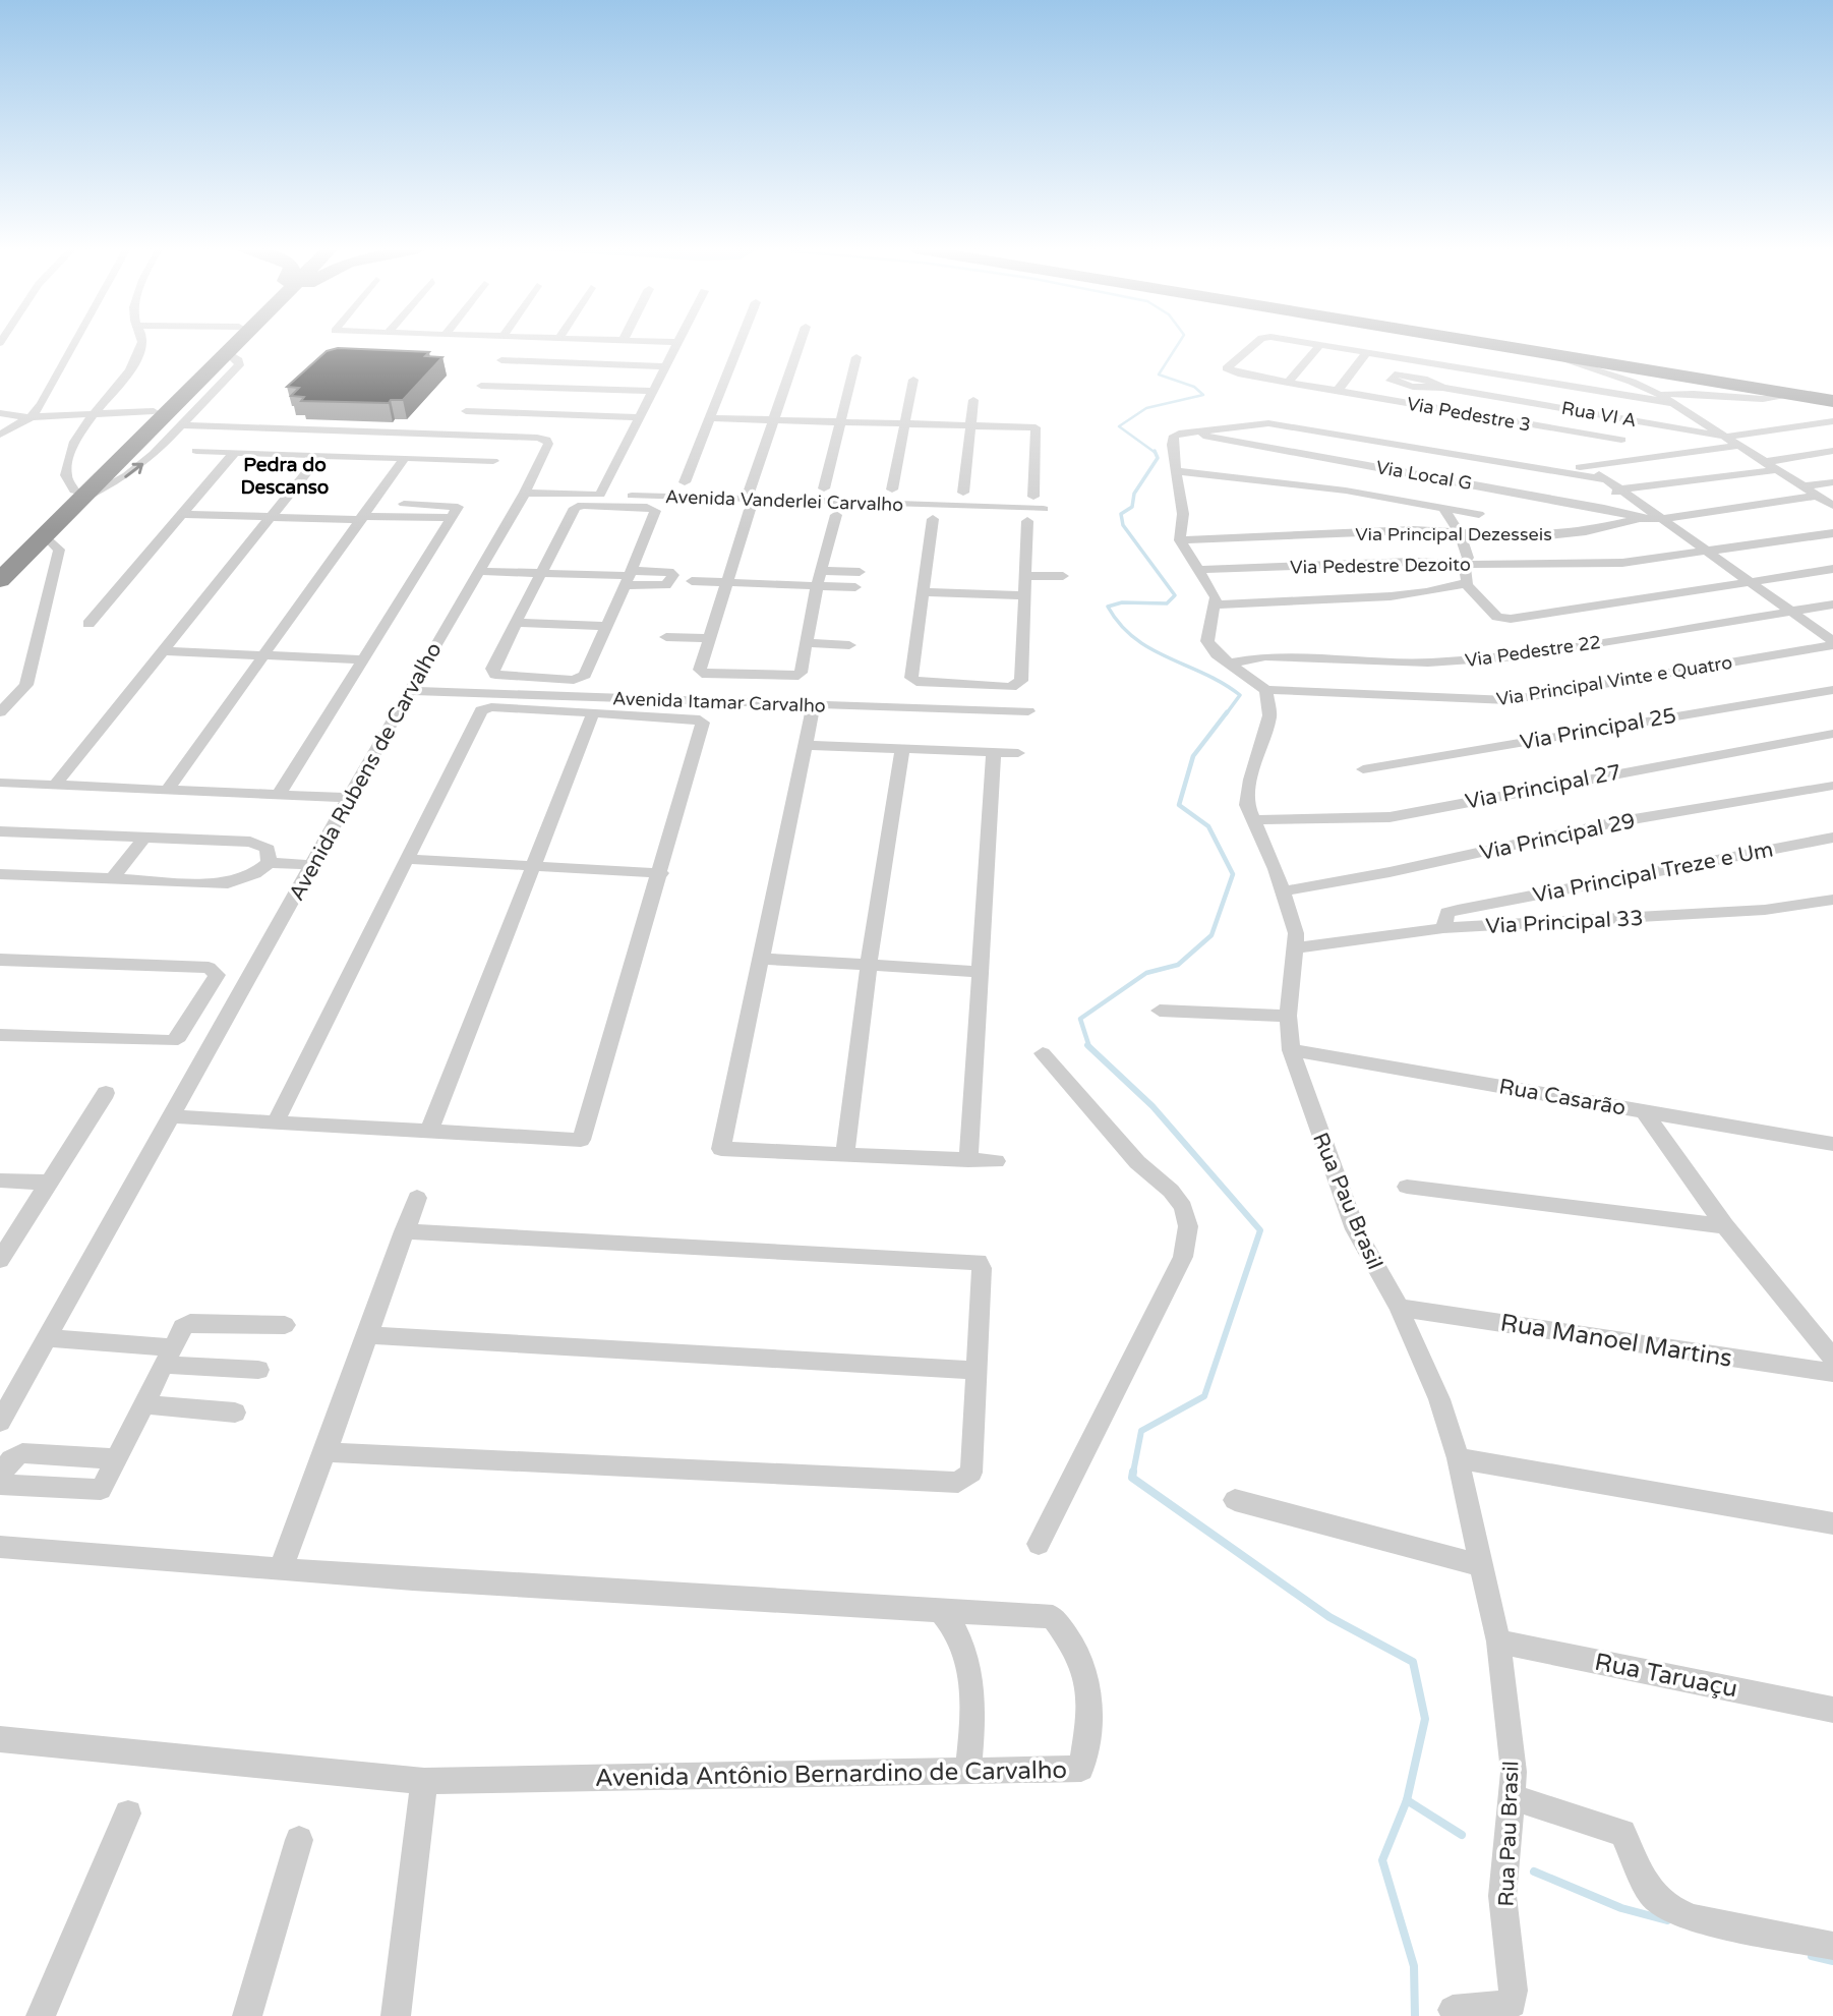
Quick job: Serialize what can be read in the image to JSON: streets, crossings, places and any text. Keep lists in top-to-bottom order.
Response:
{
  "streets": {
    "street": [
      "Via Pedestre 3",
      "Rua VI A",
      "Via Local G",
      "Avenida Vanderlei Carvalho",
      "Via Principal Dezesseis",
      "Via Pedestre Dezoito",
      "Via Pedestre 22",
      "Via Principal Vinte e Quatro",
      "Avenida Itamar Carvalho",
      "Via Principal 25",
      "Avenida Rubens de Carvalho",
      "Via Principal 27",
      "Via Principal 29",
      "Via Principal Treze e Um",
      "Via Principal 33",
      "Rua Casarão",
      "Rua Pau Brasil",
      "Rua Manoel Martins",
      "Rua Taruaçu",
      "Avenida Antônio Bernardino de Carvalho"
    ]
  },
  "crossings": [
    ["Via Local G", "Via Principal Dezesseis"],
    ["Avenida Vanderlei Carvalho", "Avenida Rubens de Carvalho"],
    ["Via Principal Vinte e Quatro", "Rua Pau Brasil"],
    ["Avenida Itamar Carvalho", "Avenida Rubens de Carvalho"],
    ["Via Principal 27", "Rua Pau Brasil"],
    ["Via Principal 29", "Rua Pau Brasil"],
    ["Via Principal Treze e Um", "Via Principal 33"],
    ["Via Principal 33", "Rua Pau Brasil"],
    ["Rua Casarão", "Rua Pau Brasil"],
    ["Rua Pau Brasil", "Rua Manoel Martins"],
    ["Rua Pau Brasil", "Rua Taruaçu"]
  ],
  "districts": ["Pedra do Descanso"]
}
